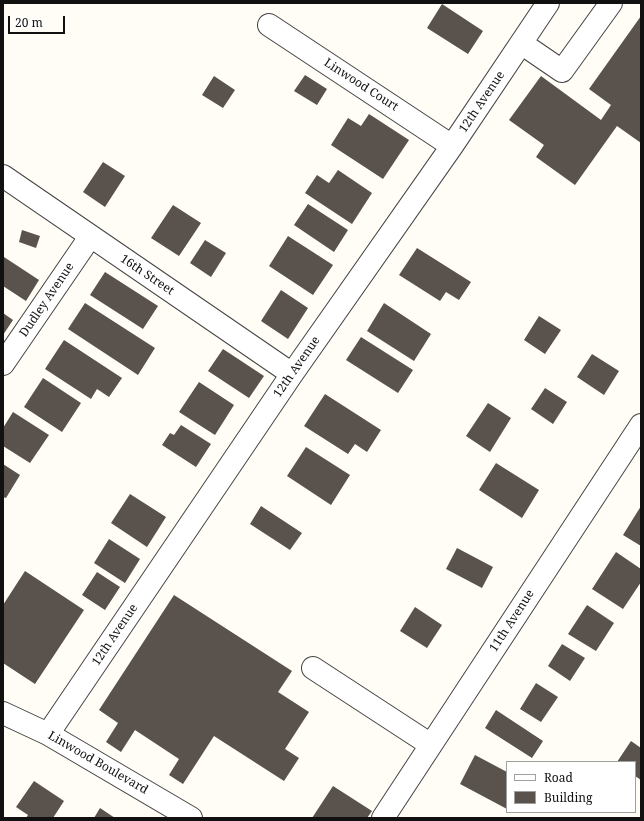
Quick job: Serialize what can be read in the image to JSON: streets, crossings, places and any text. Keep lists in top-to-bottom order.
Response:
{
  "streets": {
    "street": [
      "Linwood Court",
      "12th Avenue",
      "16th Street",
      "Dudley Avenue",
      "11th Avenue",
      "Linwood Boulevard"
    ]
  },
  "crossings": [
    ["Linwood Court", "12th Avenue"],
    ["12th Avenue", "16th Street"],
    ["12th Avenue", "Linwood Boulevard"],
    ["16th Street", "Dudley Avenue"]
  ],
  "legend": ["Road", "Building"],
  "scale_bar": "20 m"
}
